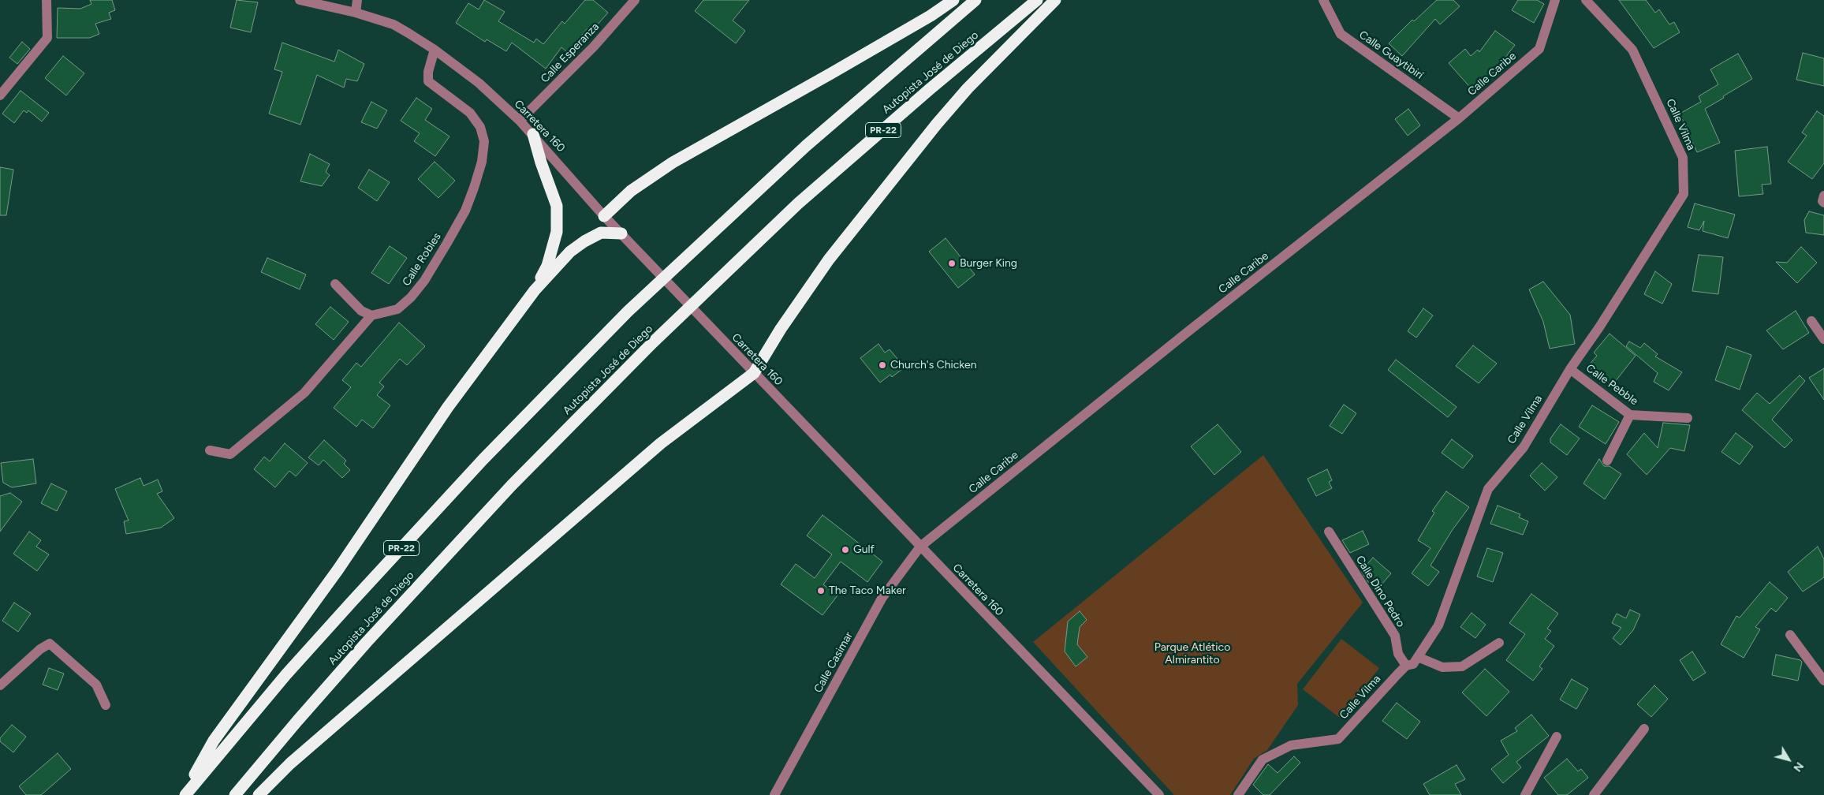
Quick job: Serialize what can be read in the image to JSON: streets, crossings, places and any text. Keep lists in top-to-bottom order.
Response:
{
  "streets": {
    "highway": ["Autopista José de Diego", "PR-22"],
    "street": [
      "Calle Esperanza",
      "Calle Guaytibirí",
      "Calle Caribe",
      "Calle Vilma",
      "Carretera 160",
      "Calle Robles",
      "Calle Pebble",
      "Calle Dino Pedro",
      "Calle Casimar"
    ]
  },
  "crossings": [
    ["Calle Esperanza", "Carretera 160"],
    ["Calle Guaytibirí", "Calle Caribe"],
    ["Calle Caribe", "Carretera 160"],
    ["Calle Caribe", "Calle Casimar"],
    ["Calle Vilma", "Calle Pebble"],
    ["Calle Vilma", "Calle Dino Pedro"],
    ["Carretera 160", "Calle Robles"],
    ["Carretera 160", "Calle Casimar"]
  ],
  "parks": ["Parque Atlético Almirantito"],
  "places": [
    "Burger King",
    "Church's Chicken",
    "Gulf",
    "The Taco Maker"
  ],
  "north": "bottom right"
}
